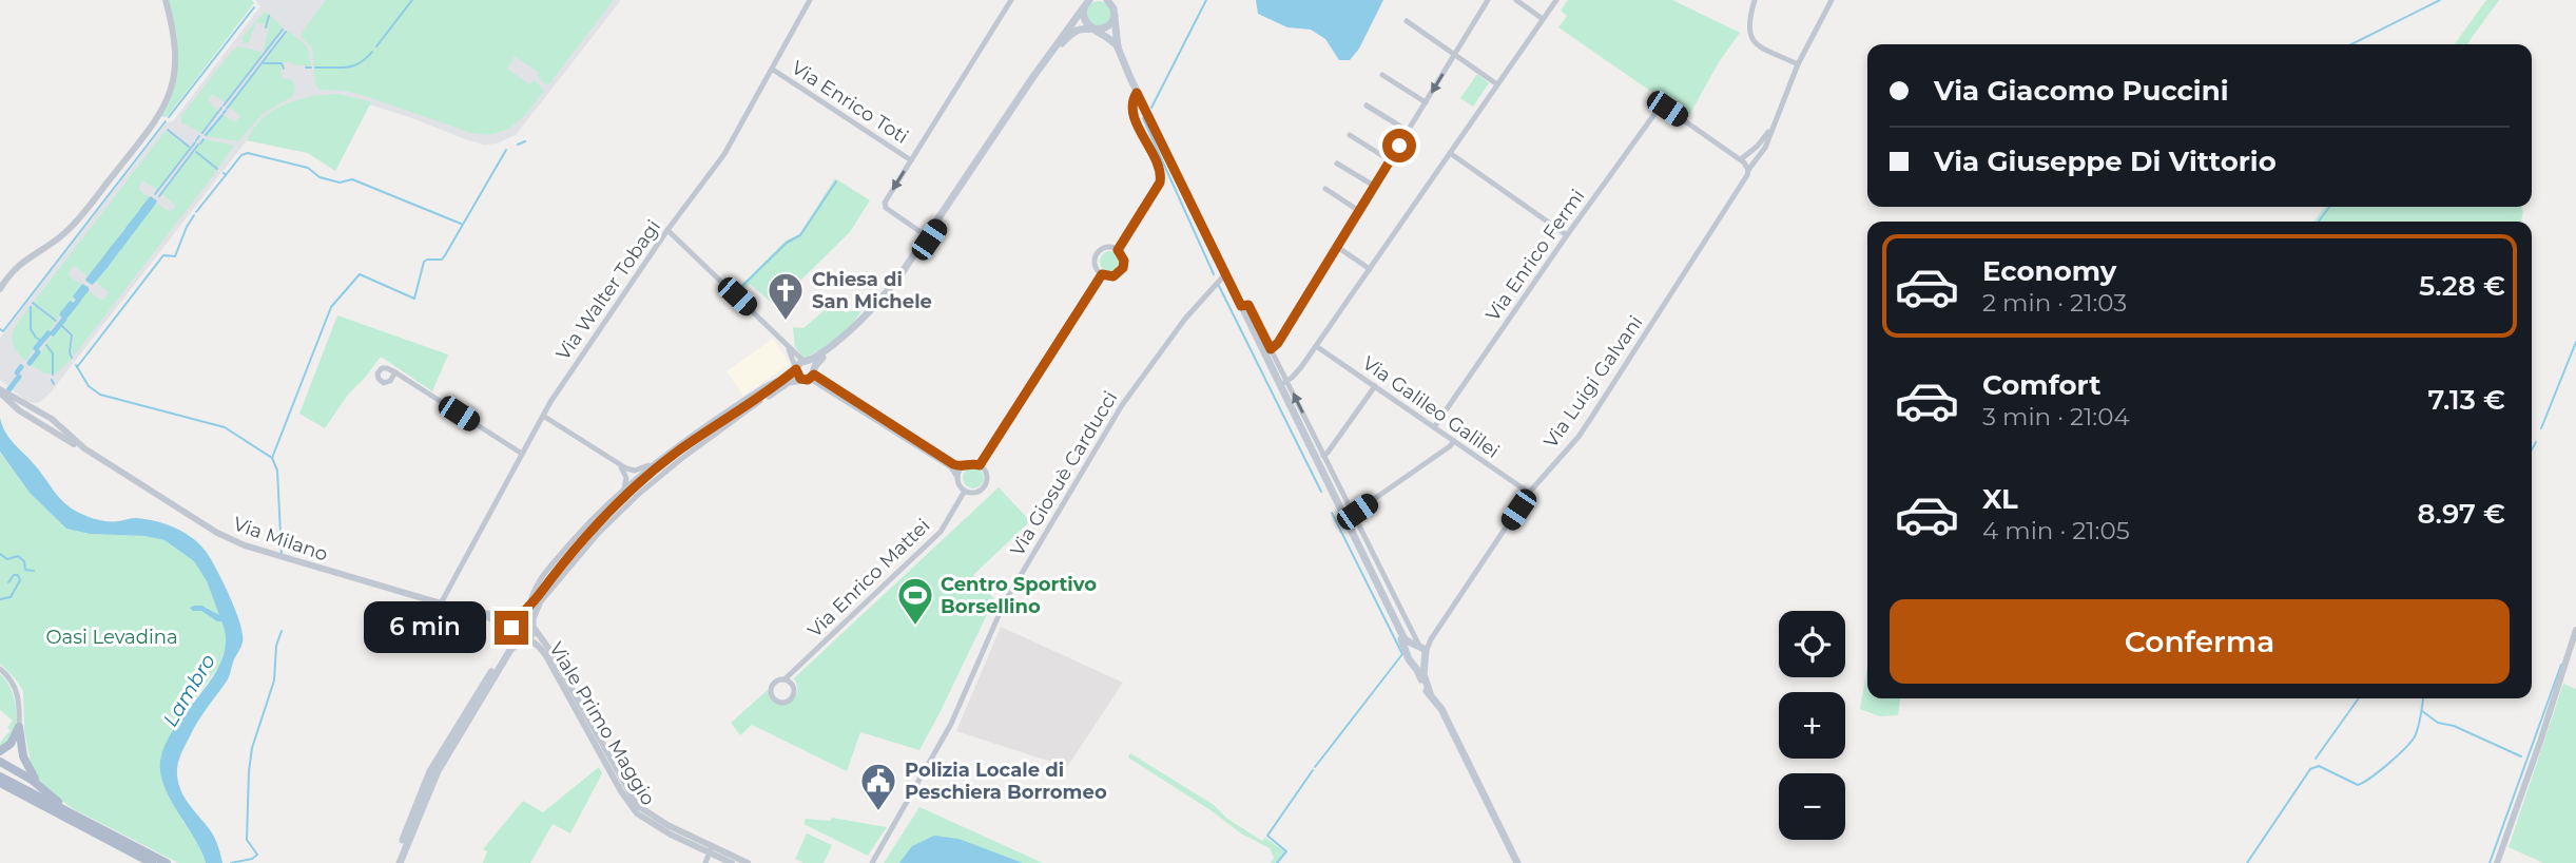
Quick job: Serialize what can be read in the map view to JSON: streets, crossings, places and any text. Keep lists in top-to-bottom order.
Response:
{
  "streets": {
    "street": [
      "Via Enrico Toti",
      "Via Enrico Fermi",
      "Via Walter Tobagi",
      "Via Luigi Galvani",
      "Via Galileo Galilei",
      "Via Giosuè Carducci",
      "Via Milano",
      "Via Enrico Mattei",
      "Viale Primo Maggio"
    ]
  },
  "crossings": [
    ["Via Enrico Toti", "Via Walter Tobagi"],
    ["Via Enrico Fermi", "Via Luigi Galvani"],
    ["Via Enrico Fermi", "Via Galileo Galilei"],
    ["Via Walter Tobagi", "Via Milano"],
    ["Via Luigi Galvani", "Via Galileo Galilei"],
    ["Via Milano", "Viale Primo Maggio"]
  ],
  "water": ["Lambro"],
  "parks": ["Oasi Levadina"],
  "places": {
    "church": ["Chiesa di San Michele"],
    "sports": ["Centro Sportivo Borsellino"],
    "public building": ["Polizia Locale di Peschiera Borromeo"]
  },
  "page": {
    "banner": ["Via Giacomo Puccini", "Via Giuseppe Di Vittorio"],
    "list": [
      {
        "name": "Economy",
        "note": "2 min · 21:03",
        "value": "5.28 €"
      },
      {
        "name": "Comfort",
        "note": "3 min · 21:04",
        "value": "7.13 €"
      },
      {
        "name": "XL",
        "note": "4 min · 21:05",
        "value": "8.97 €"
      }
    ],
    "buttons": "Conferma",
    "bubble": "6 min",
    "map_buttons": ["+", "−"]
  }
}
